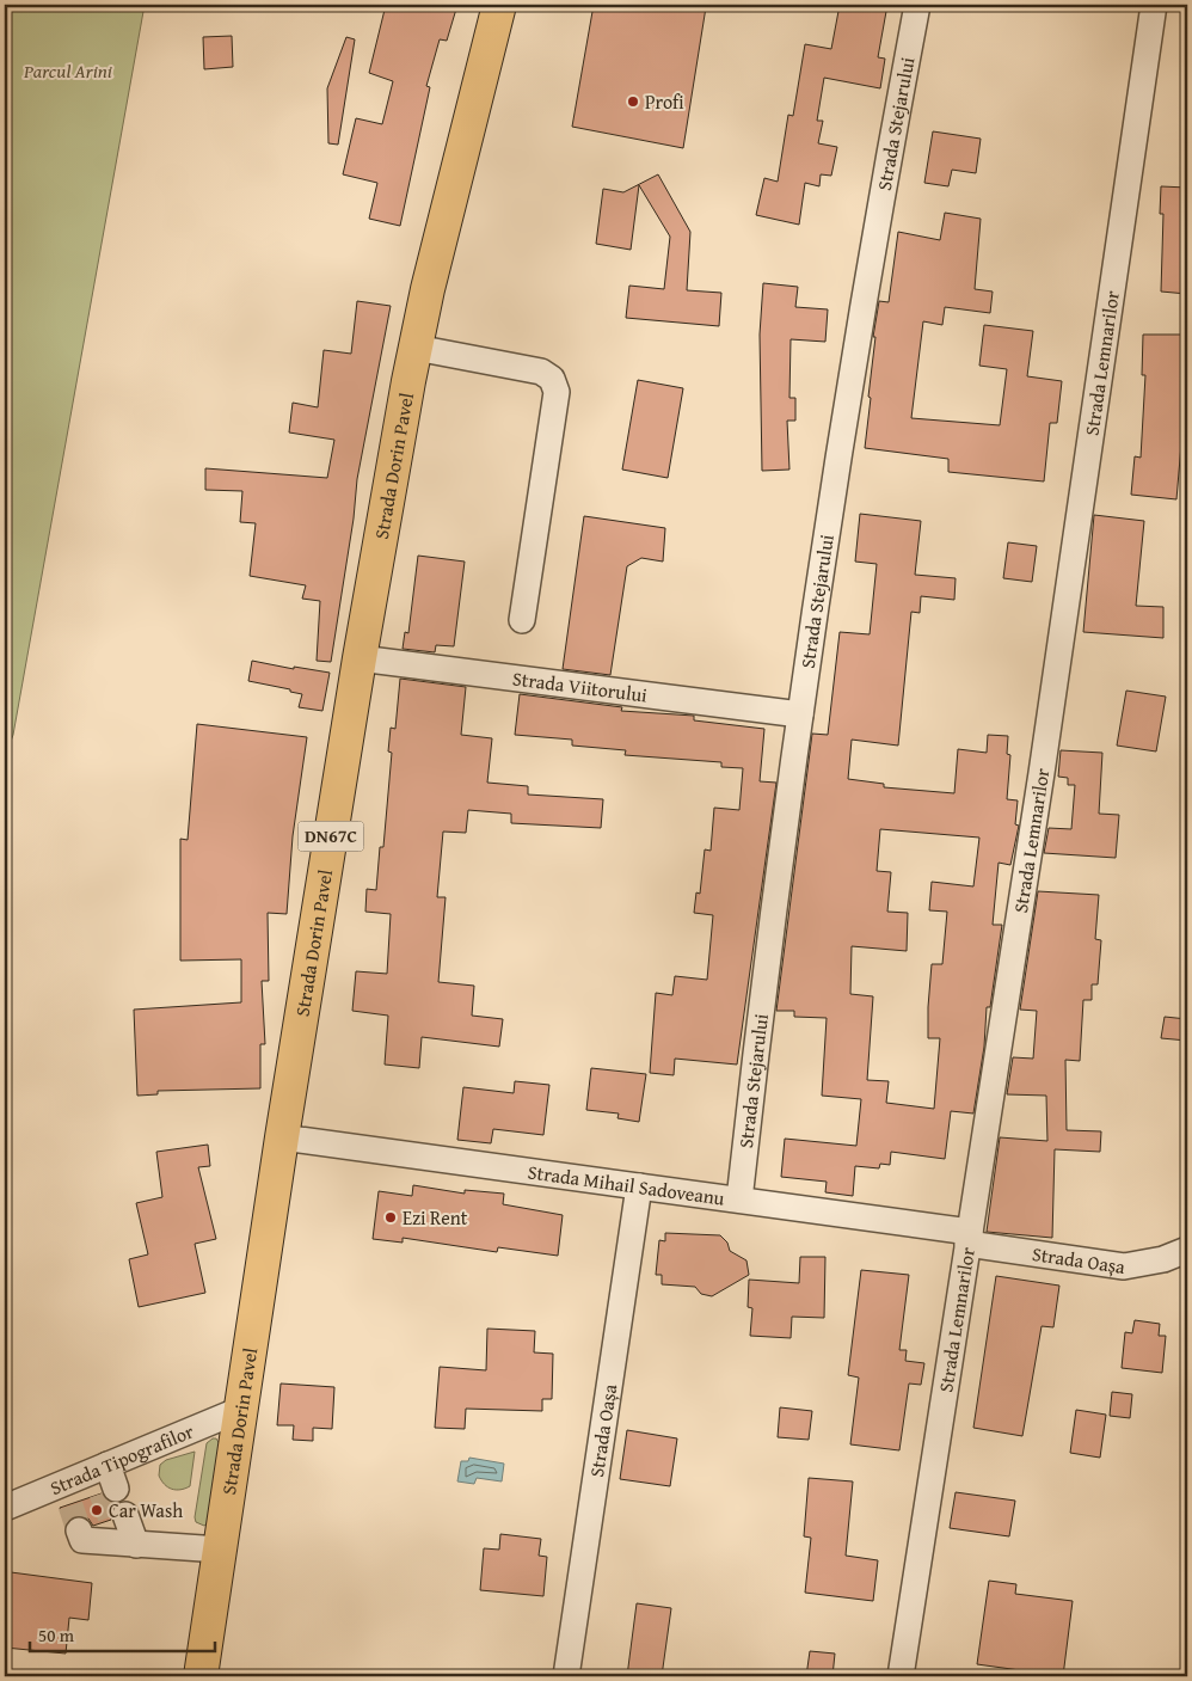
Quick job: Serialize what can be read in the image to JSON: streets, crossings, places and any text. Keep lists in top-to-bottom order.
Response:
{
  "streets": {
    "main road": ["Strada Dorin Pavel", "DN67C"],
    "street": [
      "Strada Stejarului",
      "Strada Lemnarilor",
      "Strada Viitorului",
      "Strada Mihail Sadoveanu",
      "Strada Oașa",
      "Strada Tipografilor"
    ]
  },
  "crossings": [
    ["Strada Stejarului", "Strada Viitorului"],
    ["Strada Stejarului", "Strada Mihail Sadoveanu"],
    ["Strada Lemnarilor", "Strada Mihail Sadoveanu"],
    ["Strada Lemnarilor", "Strada Oașa"],
    ["Strada Dorin Pavel", "Strada Viitorului"],
    ["Strada Dorin Pavel", "Strada Mihail Sadoveanu"],
    ["Strada Dorin Pavel", "Strada Tipografilor"],
    ["Strada Mihail Sadoveanu", "Strada Oașa"]
  ],
  "parks": ["Parcul Arini"],
  "places": ["Profi", "Ezi Rent", "Car Wash"],
  "scale_bar": "50 m"
}
